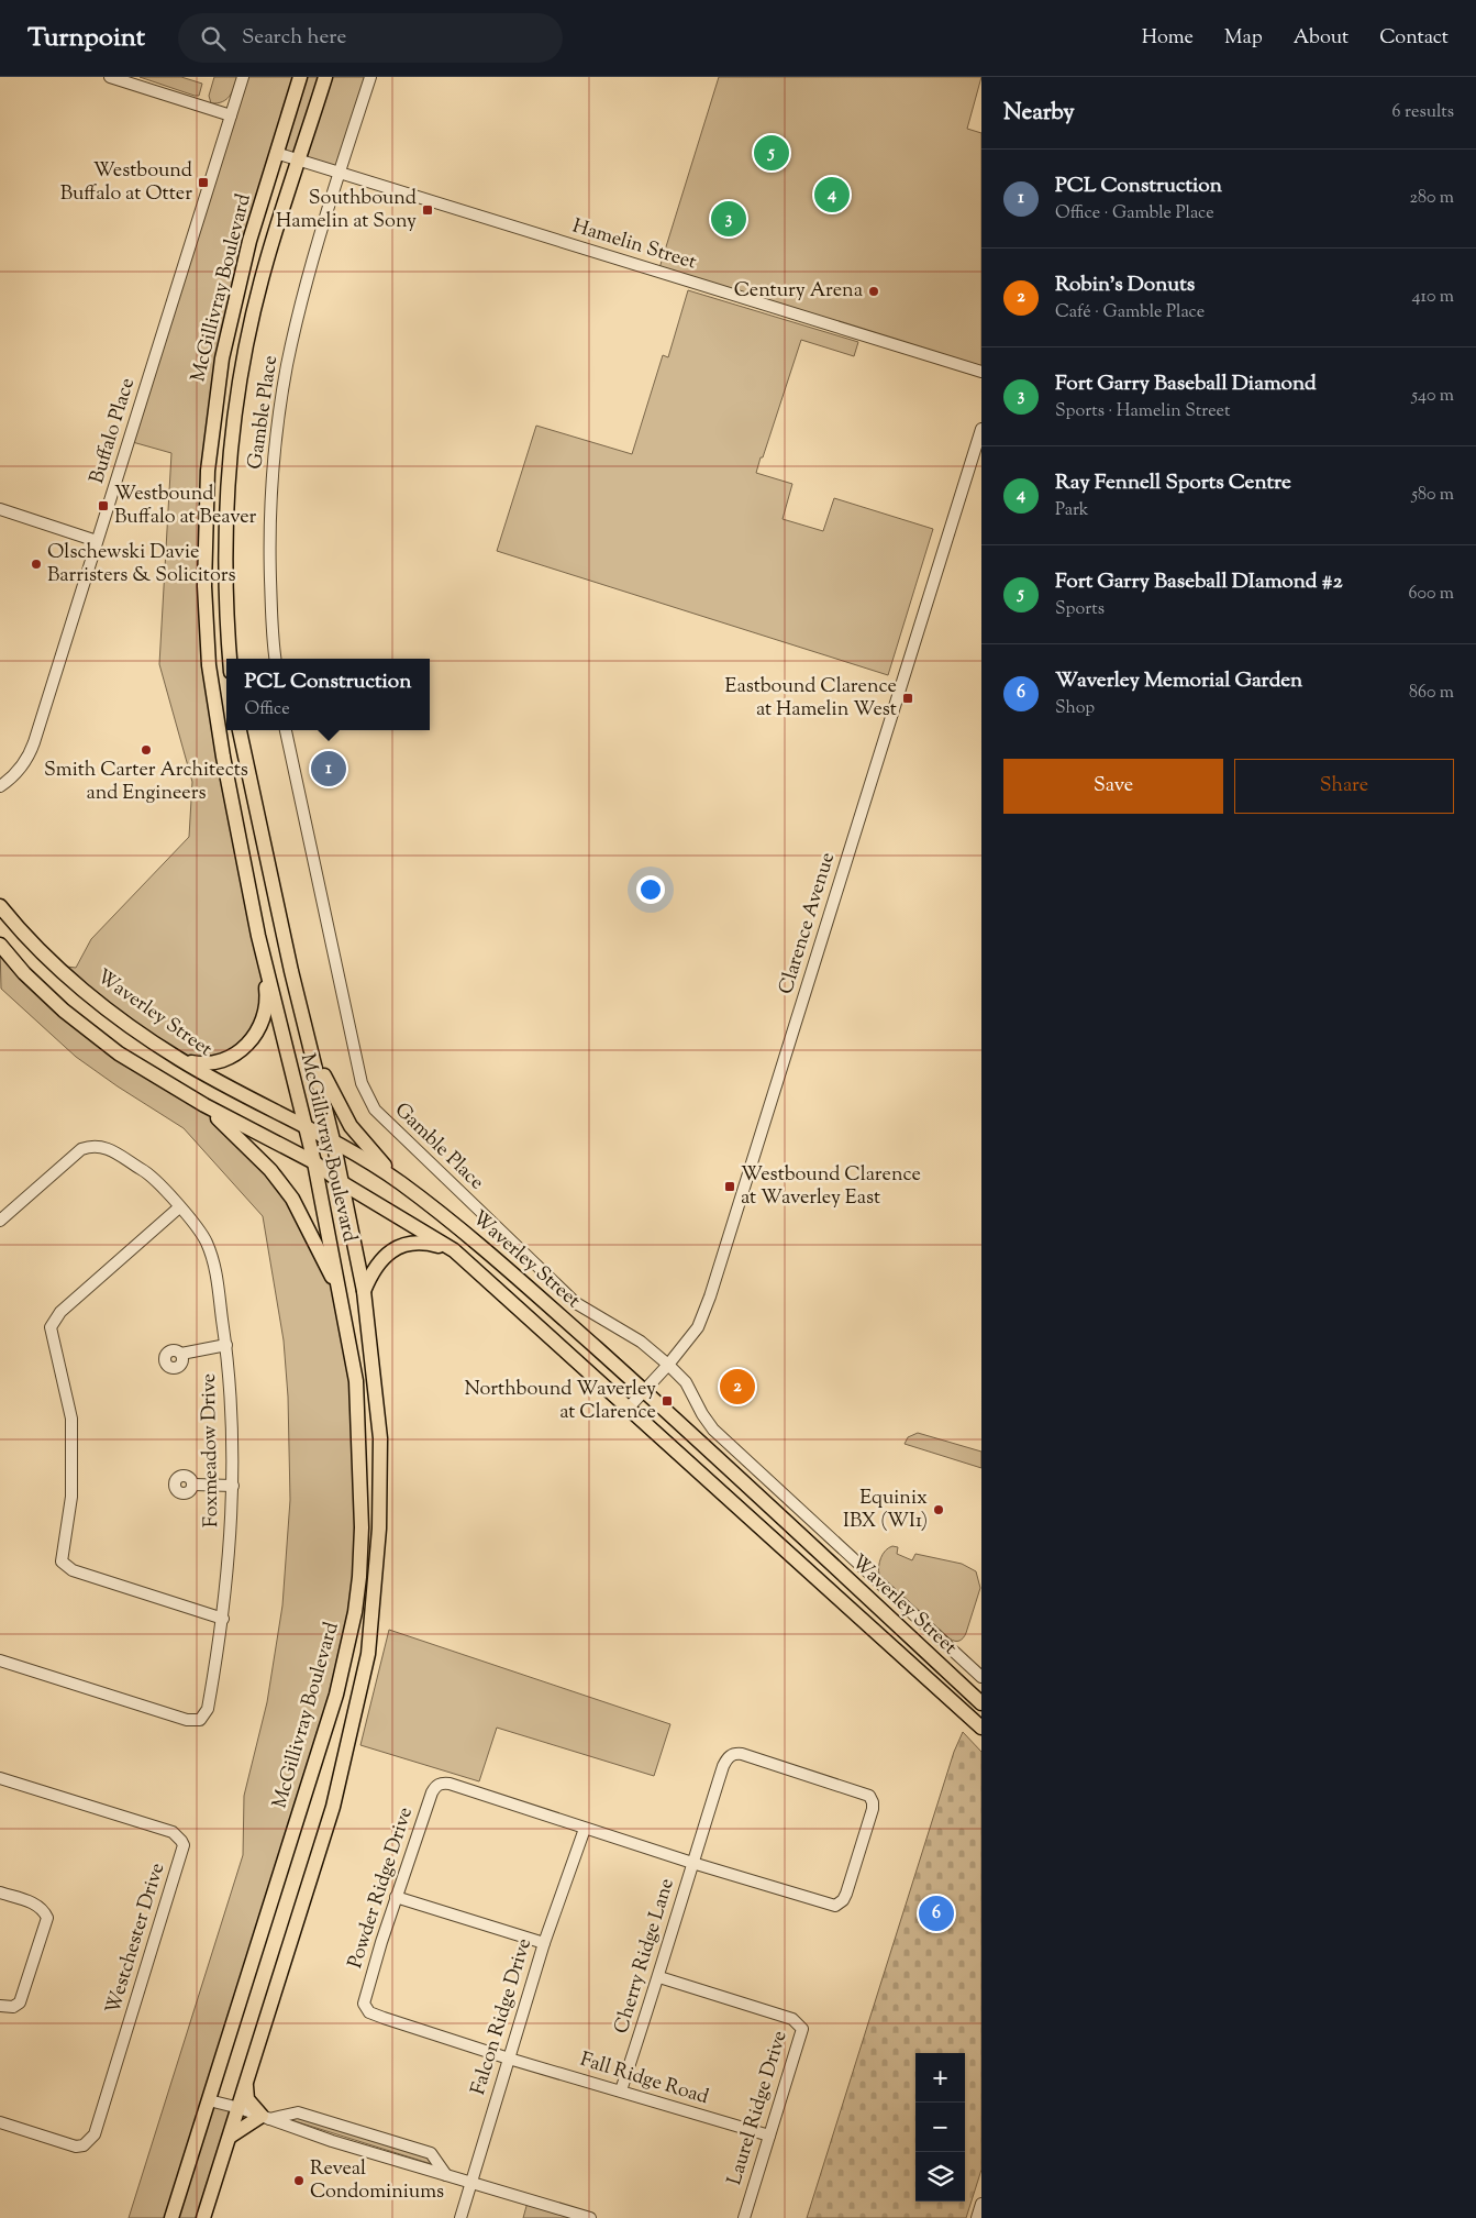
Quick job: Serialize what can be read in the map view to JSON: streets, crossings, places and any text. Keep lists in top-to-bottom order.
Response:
{
  "streets": {
    "main road": ["McGillivray Boulevard", "Waverley Street"],
    "street": [
      "Hamelin Street",
      "Gamble Place",
      "Buffalo Place",
      "Clarence Avenue",
      "Foxmeadow Drive",
      "Powder Ridge Drive",
      "Westchester Drive",
      "Cherry Ridge Lane",
      "Falcon Ridge Drive",
      "Fall Ridge Road",
      "Laurel Ridge Drive"
    ]
  },
  "crossings": [
    ["Hamelin Street", "McGillivray Boulevard"],
    ["Hamelin Street", "Gamble Place"],
    ["McGillivray Boulevard", "Waverley Street"],
    ["Gamble Place", "Clarence Avenue"],
    ["Clarence Avenue", "Waverley Street"],
    ["Powder Ridge Drive", "Falcon Ridge Drive"],
    ["Powder Ridge Drive", "Fall Ridge Road"],
    ["Cherry Ridge Lane", "Fall Ridge Road"],
    ["Cherry Ridge Lane", "Laurel Ridge Drive"],
    ["Falcon Ridge Drive", "Fall Ridge Road"],
    ["Fall Ridge Road", "Laurel Ridge Drive"]
  ],
  "places": {
    "transit": [
      "Westbound Buffalo at Otter",
      "Southbound Hamelin at Sony",
      "Westbound Buffalo at Beaver",
      "Eastbound Clarence at Hamelin West",
      "Westbound Clarence at Waverley East",
      "Northbound Waverley at Clarence"
    ],
    "other": [
      "Century Arena",
      "Olschewski Davie Barristers & Solicitors",
      "Smith Carter Architects and Engineers",
      "Equinix IBX (WI1)",
      "Reveal Condominiums"
    ]
  },
  "page": {
    "header": "Turnpoint",
    "search": "Search here",
    "nav": [
      "Home",
      "Map",
      "About",
      "Contact"
    ],
    "heading": ["Nearby", "6 results"],
    "pins": [
      "5",
      "4",
      "3",
      "1",
      "2",
      "6"
    ],
    "list": [
      {
        "mark": "1",
        "name": "PCL Construction",
        "note": "Office · Gamble Place",
        "value": "280 m"
      },
      {
        "mark": "2",
        "name": "Robin's Donuts",
        "note": "Café · Gamble Place",
        "value": "410 m"
      },
      {
        "mark": "3",
        "name": "Fort Garry Baseball Diamond",
        "note": "Sports · Hamelin Street",
        "value": "540 m"
      },
      {
        "mark": "4",
        "name": "Ray Fennell Sports Centre",
        "note": "Park",
        "value": "580 m"
      },
      {
        "mark": "5",
        "name": "Fort Garry Baseball DIamond #2",
        "note": "Sports",
        "value": "600 m"
      },
      {
        "mark": "6",
        "name": "Waverley Memorial Garden",
        "note": "Shop",
        "value": "860 m"
      }
    ],
    "popup": ["PCL Construction", "Office"],
    "buttons": ["Save", "Share"],
    "map_buttons": ["+", "−"]
  }
}
